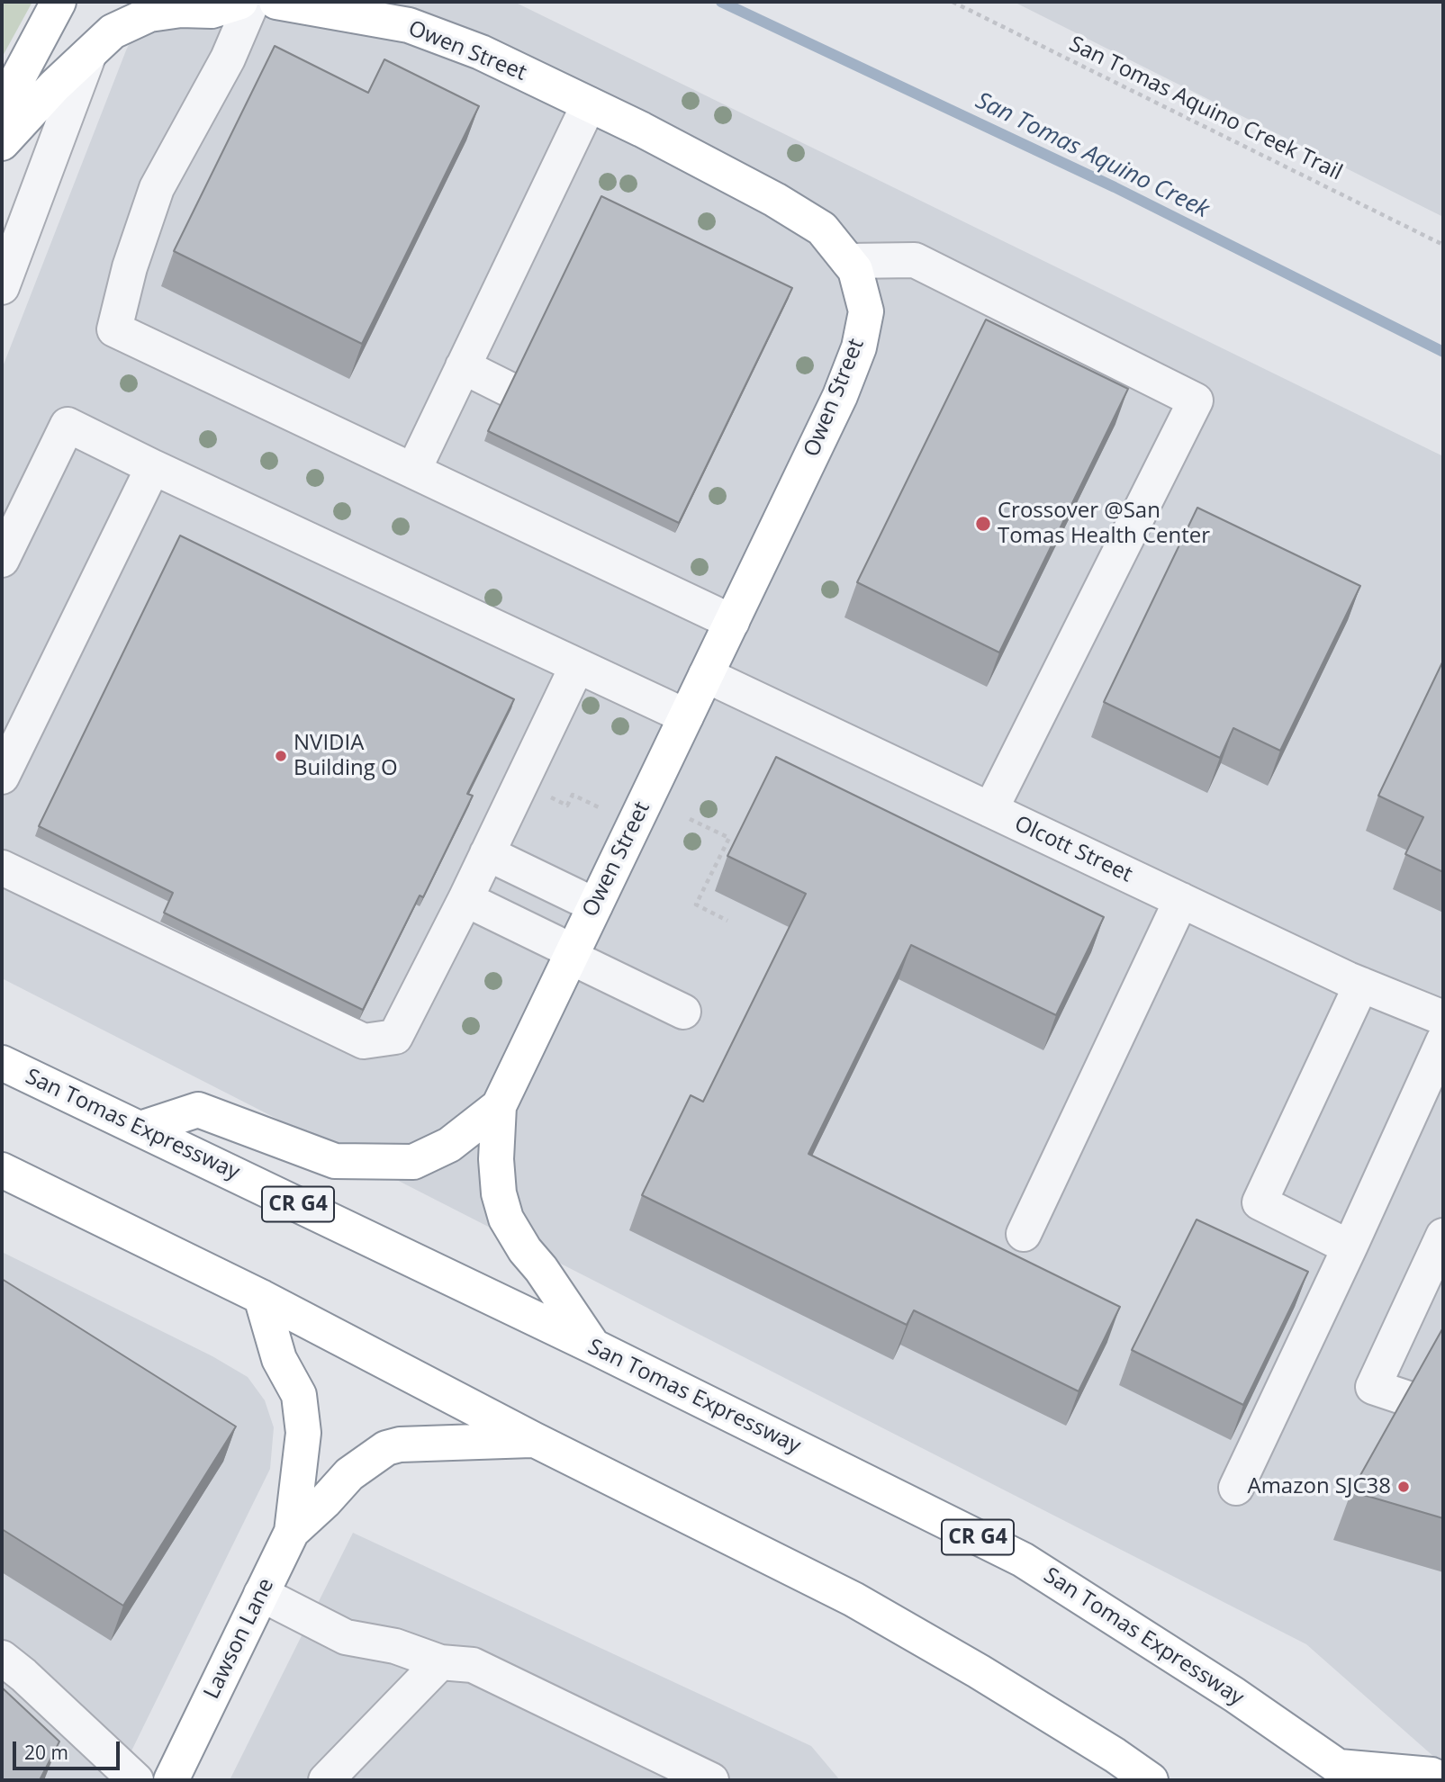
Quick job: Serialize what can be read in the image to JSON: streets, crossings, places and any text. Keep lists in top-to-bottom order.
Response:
{
  "streets": {
    "highway": [
      "Owen Street",
      "San Tomas Expressway",
      "CR G4",
      "Lawson Lane"
    ],
    "street": ["Olcott Street"],
    "path": ["San Tomas Aquino Creek Trail"]
  },
  "crossings": [
    ["Owen Street", "Olcott Street"]
  ],
  "water": ["San Tomas Aquino Creek"],
  "places": ["Crossover @San Tomas Health Center", "NVIDIA Building O", "Amazon SJC38"],
  "scale_bar": "20 m"
}
